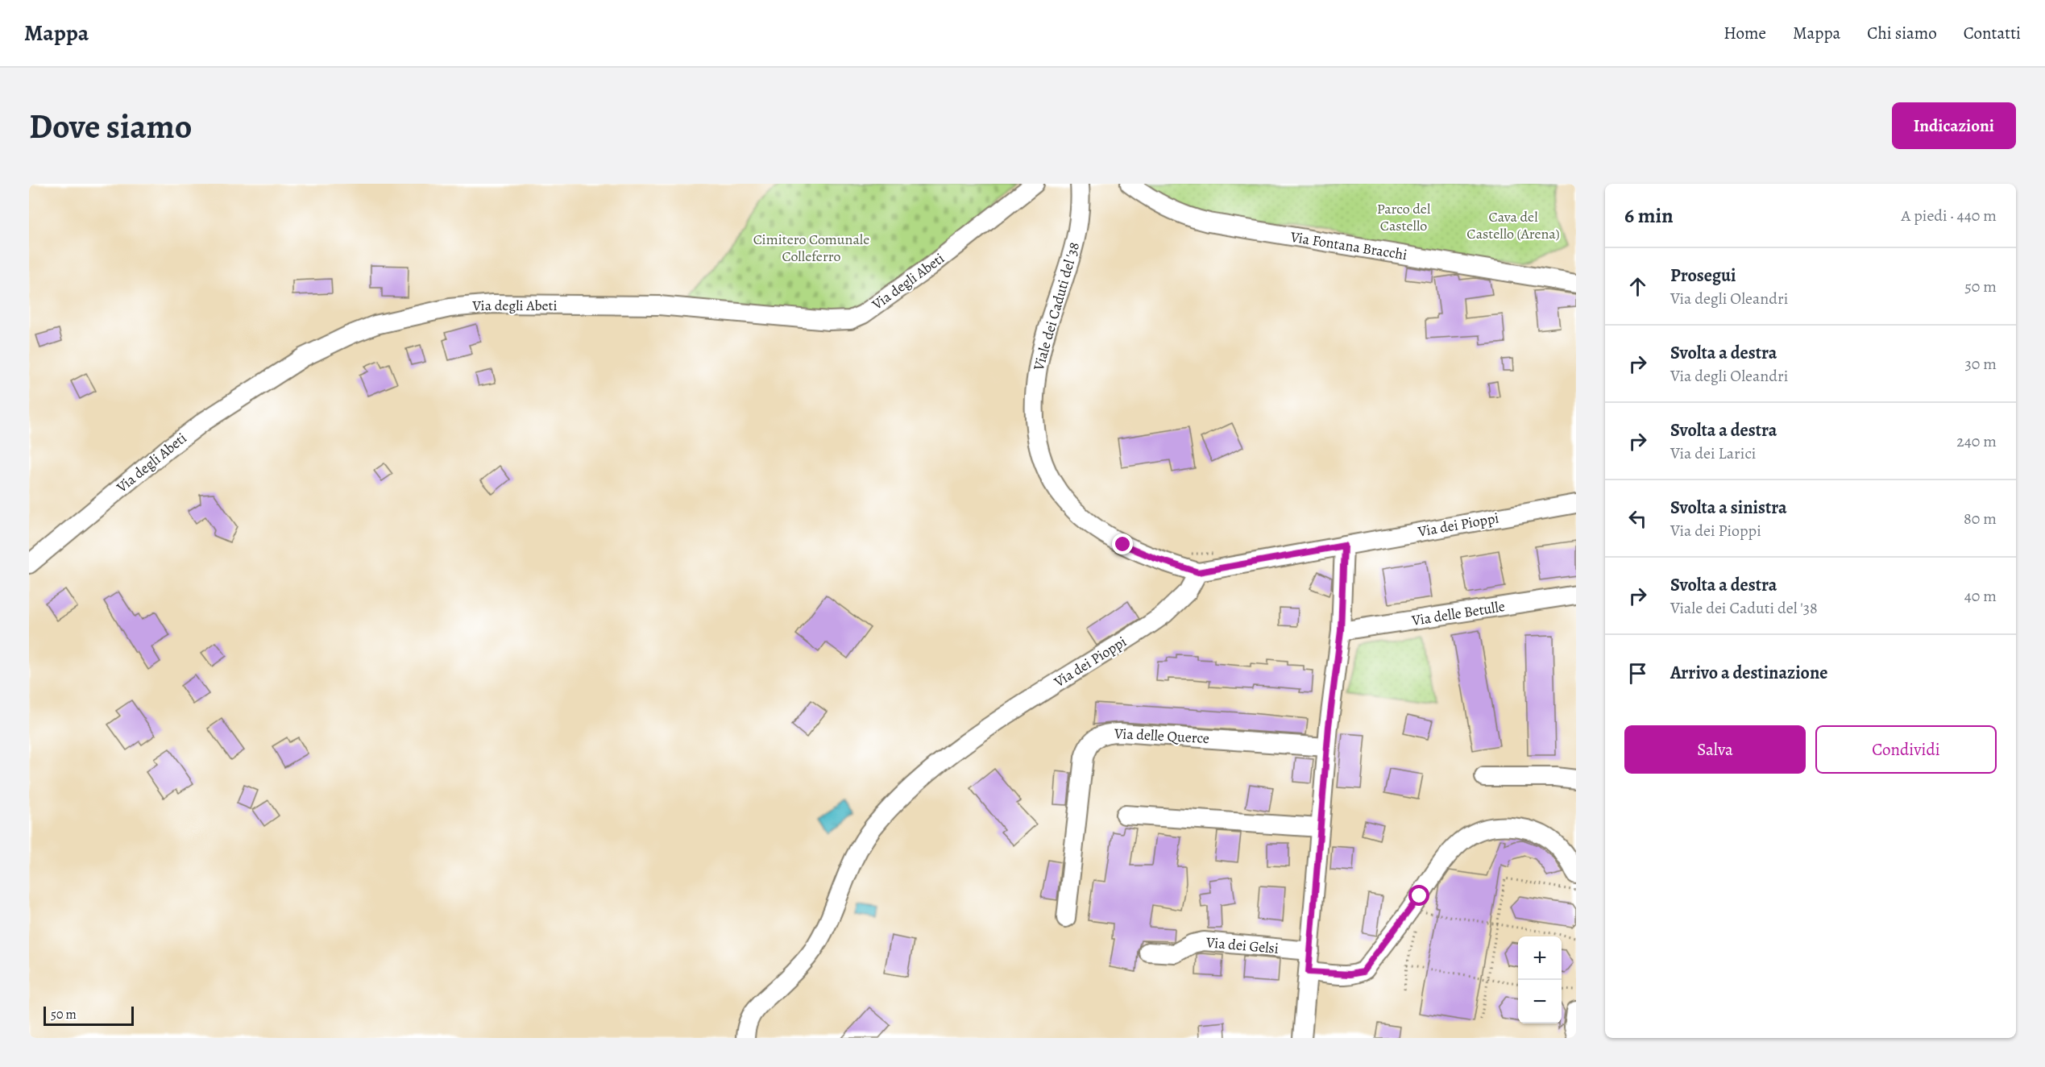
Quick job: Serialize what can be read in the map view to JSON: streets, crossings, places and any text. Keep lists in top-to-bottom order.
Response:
{
  "streets": {
    "street": [
      "Via Fontana Bracchi",
      "Via degli Abeti",
      "Viale dei Caduti del '38",
      "Via dei Pioppi",
      "Via delle Betulle",
      "Via delle Querce",
      "Via dei Gelsi"
    ]
  },
  "crossings": [
    ["Viale dei Caduti del '38", "Via dei Pioppi"]
  ],
  "parks": ["Parco del Castello", "Cava del Castello (Arena)", "Cimitero Comunale Colleferro"],
  "scale_bar": "50 m",
  "page": {
    "header": "Mappa",
    "nav": [
      "Home",
      "Mappa",
      "Chi siamo",
      "Contatti"
    ],
    "buttons": [
      "Indicazioni",
      ["Salva", "Condividi"]
    ],
    "title": "Dove siamo",
    "heading": ["6 min", "A piedi · 440 m"],
    "list": [
      ["Prosegui", "Via degli Oleandri", "50 m"],
      ["Svolta a destra", "Via degli Oleandri", "30 m"],
      ["Svolta a destra", "Via dei Larici", "240 m"],
      ["Svolta a sinistra", "Via dei Pioppi", "80 m"],
      ["Svolta a destra", "Viale dei Caduti del '38", "40 m"],
      "Arrivo a destinazione"
    ],
    "map_buttons": ["+", "−"],
    "scale": "50 m"
  }
}
